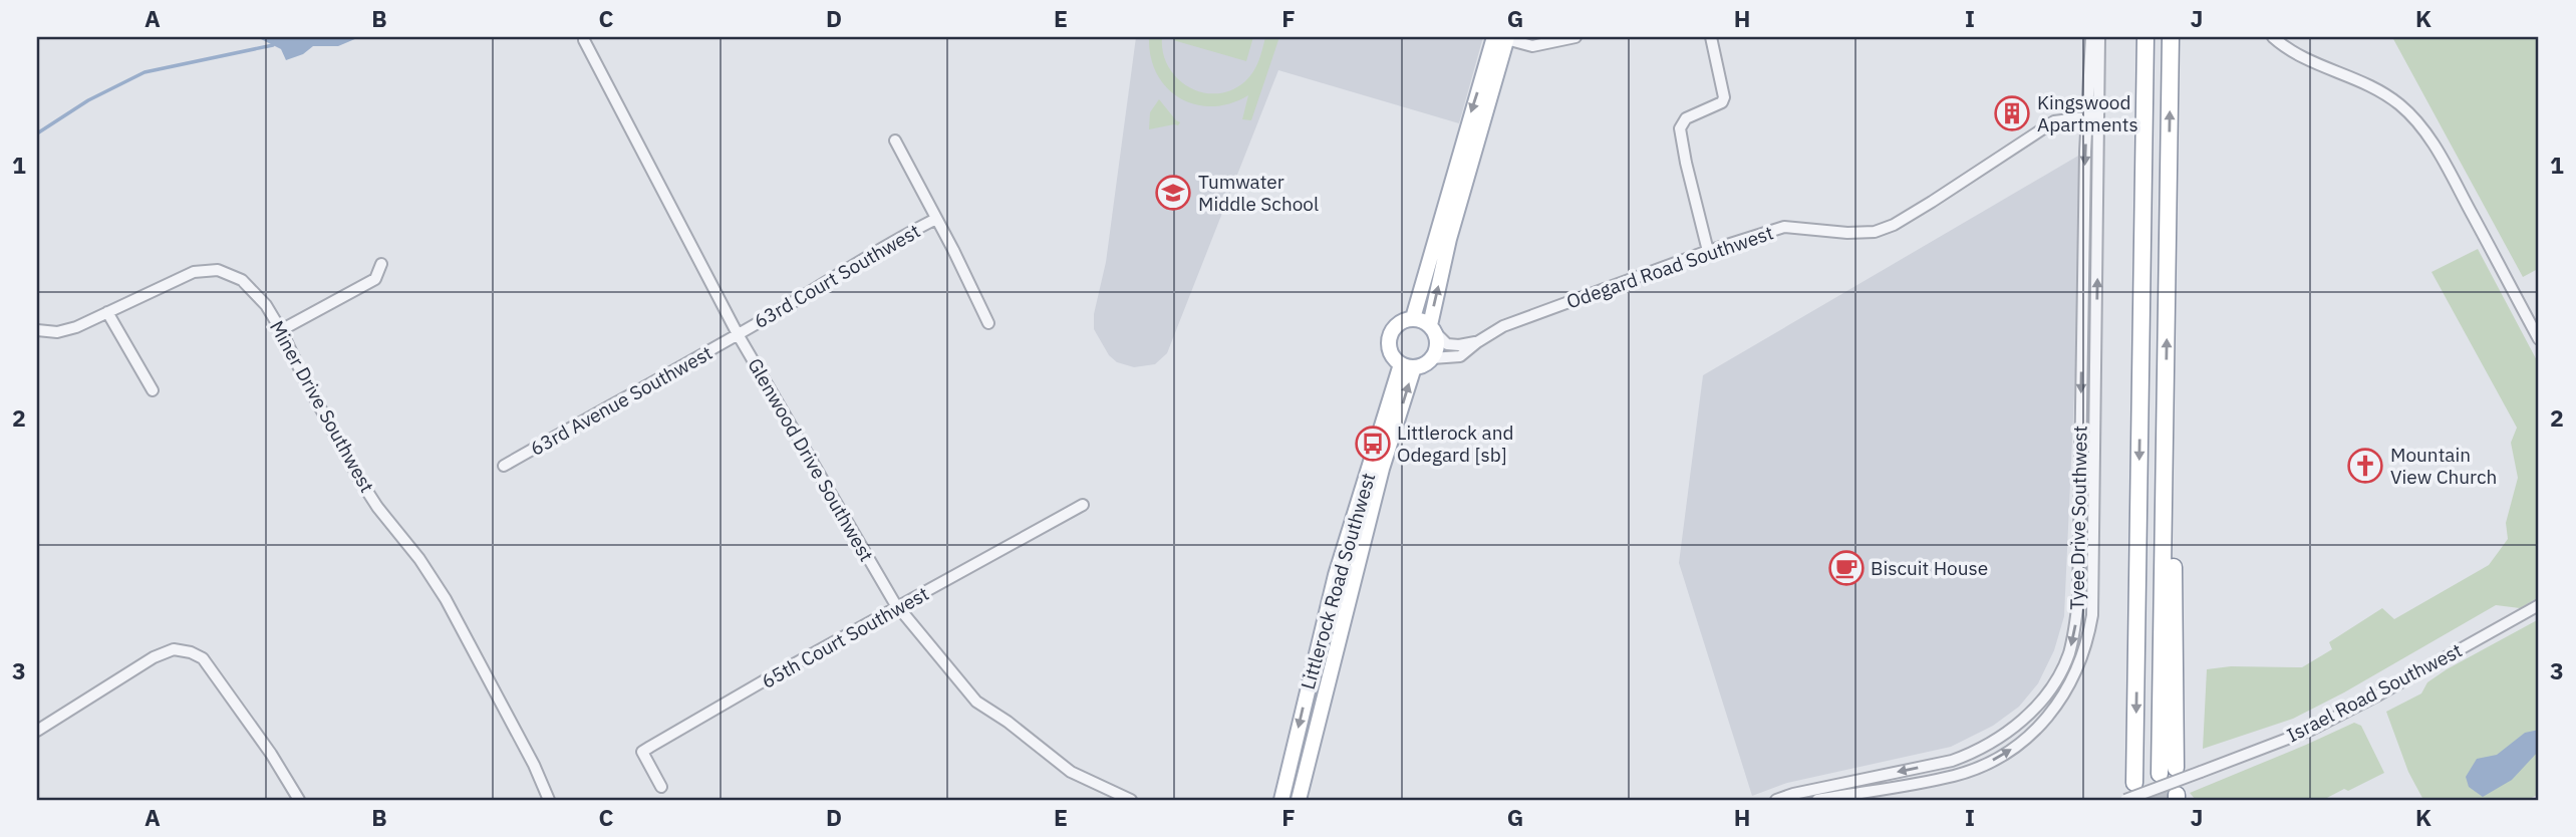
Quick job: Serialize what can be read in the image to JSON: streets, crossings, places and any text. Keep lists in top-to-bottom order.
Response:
{
  "streets": {
    "main road": ["Littlerock Road Southwest"],
    "street": [
      "Odegard Road Southwest",
      "63rd Court Southwest",
      "63rd Avenue Southwest",
      "Miner Drive Southwest",
      "Glenwood Drive Southwest",
      "Tyee Drive Southwest",
      "65th Court Southwest",
      "Israel Road Southwest"
    ]
  },
  "crossings": [
    ["Odegard Road Southwest", "Tyee Drive Southwest"],
    ["Odegard Road Southwest", "Littlerock Road Southwest"],
    ["63rd Court Southwest", "63rd Avenue Southwest"],
    ["63rd Court Southwest", "Glenwood Drive Southwest"],
    ["63rd Avenue Southwest", "Glenwood Drive Southwest"],
    ["Glenwood Drive Southwest", "65th Court Southwest"]
  ],
  "places": {
    "building": ["Kingswood Apartments"],
    "school or university": ["Tumwater Middle School"],
    "bus stop": ["Littlerock and Odegard [sb]"],
    "church": ["Mountain View Church"],
    "cafe": ["Biscuit House"]
  },
  "grid": {
    "columns": [
      "A",
      "B",
      "C",
      "D",
      "E",
      "F",
      "G",
      "H",
      "I",
      "J",
      "K"
    ],
    "rows": ["1", "2", "3"]
  }
}
